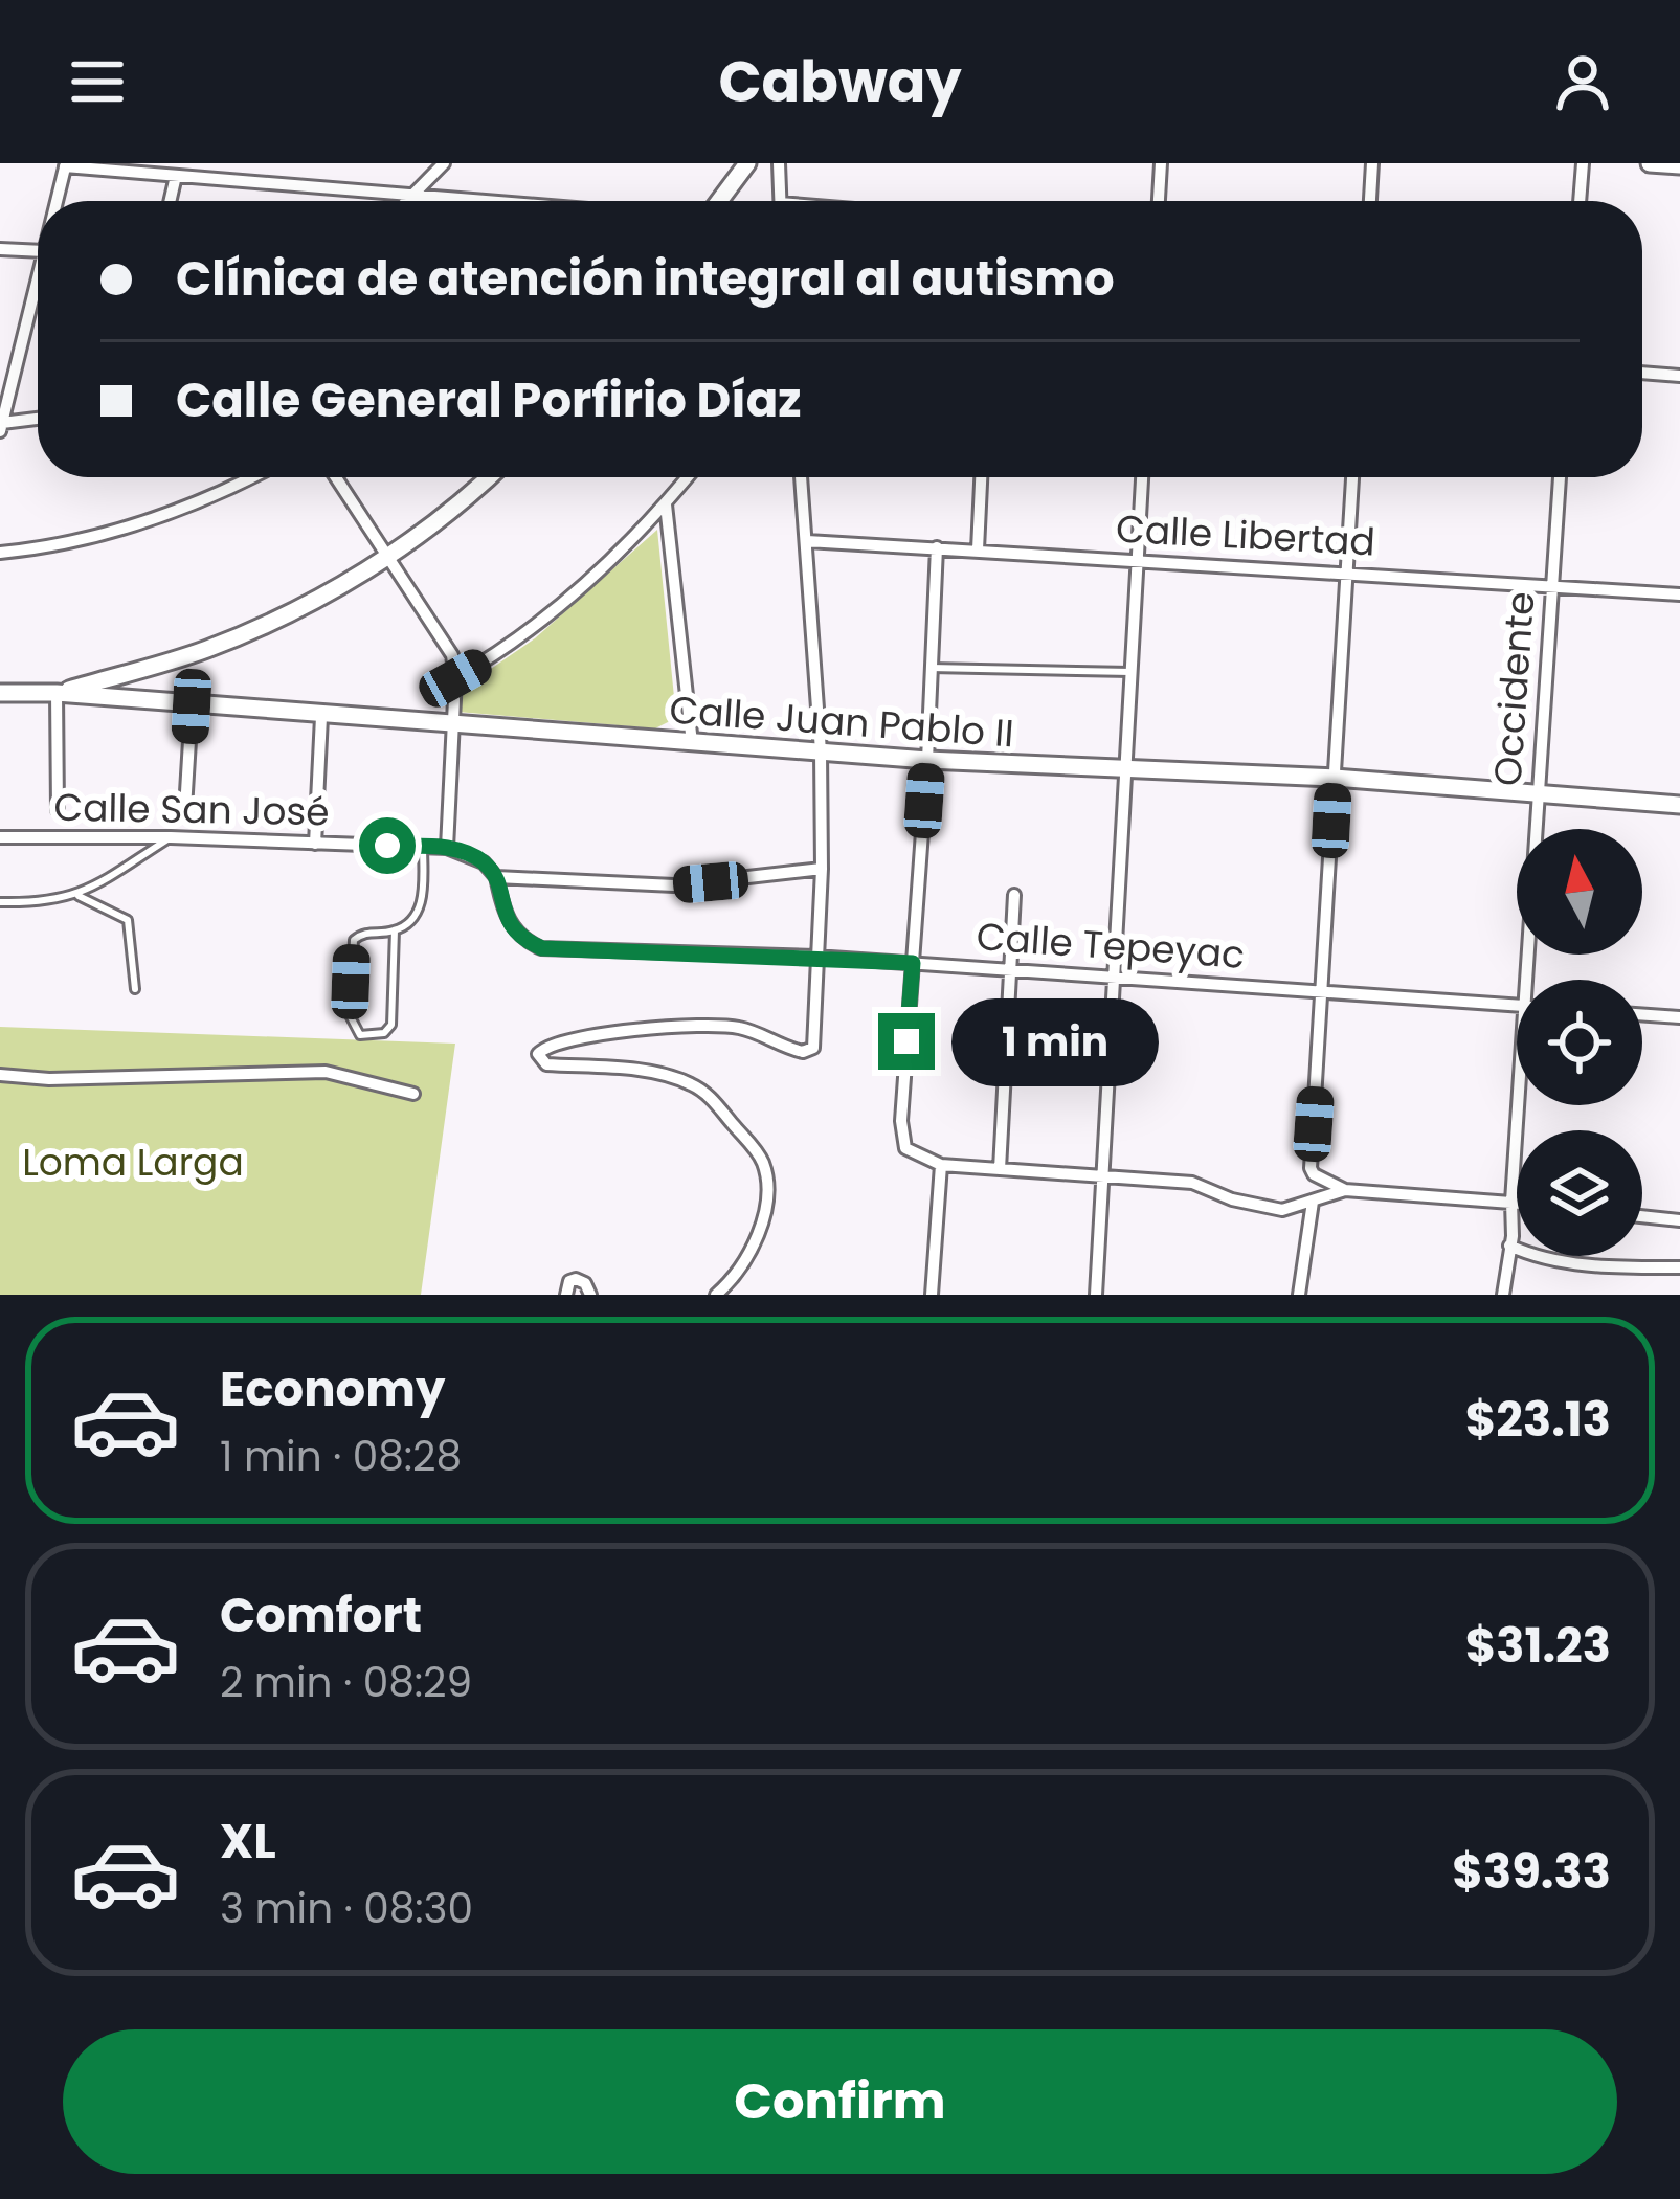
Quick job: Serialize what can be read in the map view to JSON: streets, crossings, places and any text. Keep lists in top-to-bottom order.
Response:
{
  "streets": {
    "street": [
      "Calle Libertad",
      "Occidente",
      "Calle Juan Pablo II",
      "Calle San José",
      "Calle Tepeyac"
    ]
  },
  "crossings": [
    ["Calle Libertad", "Occidente"],
    ["Occidente", "Calle Juan Pablo II"],
    ["Calle San José", "Calle Tepeyac"]
  ],
  "parks": ["Loma Larga"],
  "north": "top",
  "page": {
    "header": "Cabway",
    "banner": ["Clínica de atención integral al autismo", "Calle General Porfirio Díaz"],
    "bubble": "1 min",
    "list": [
      {
        "name": "Economy",
        "note": "1 min · 08:28",
        "value": "$23.13"
      },
      {
        "name": "Comfort",
        "note": "2 min · 08:29",
        "value": "$31.23"
      },
      {
        "name": "XL",
        "note": "3 min · 08:30",
        "value": "$39.33"
      }
    ],
    "buttons": "Confirm"
  }
}
